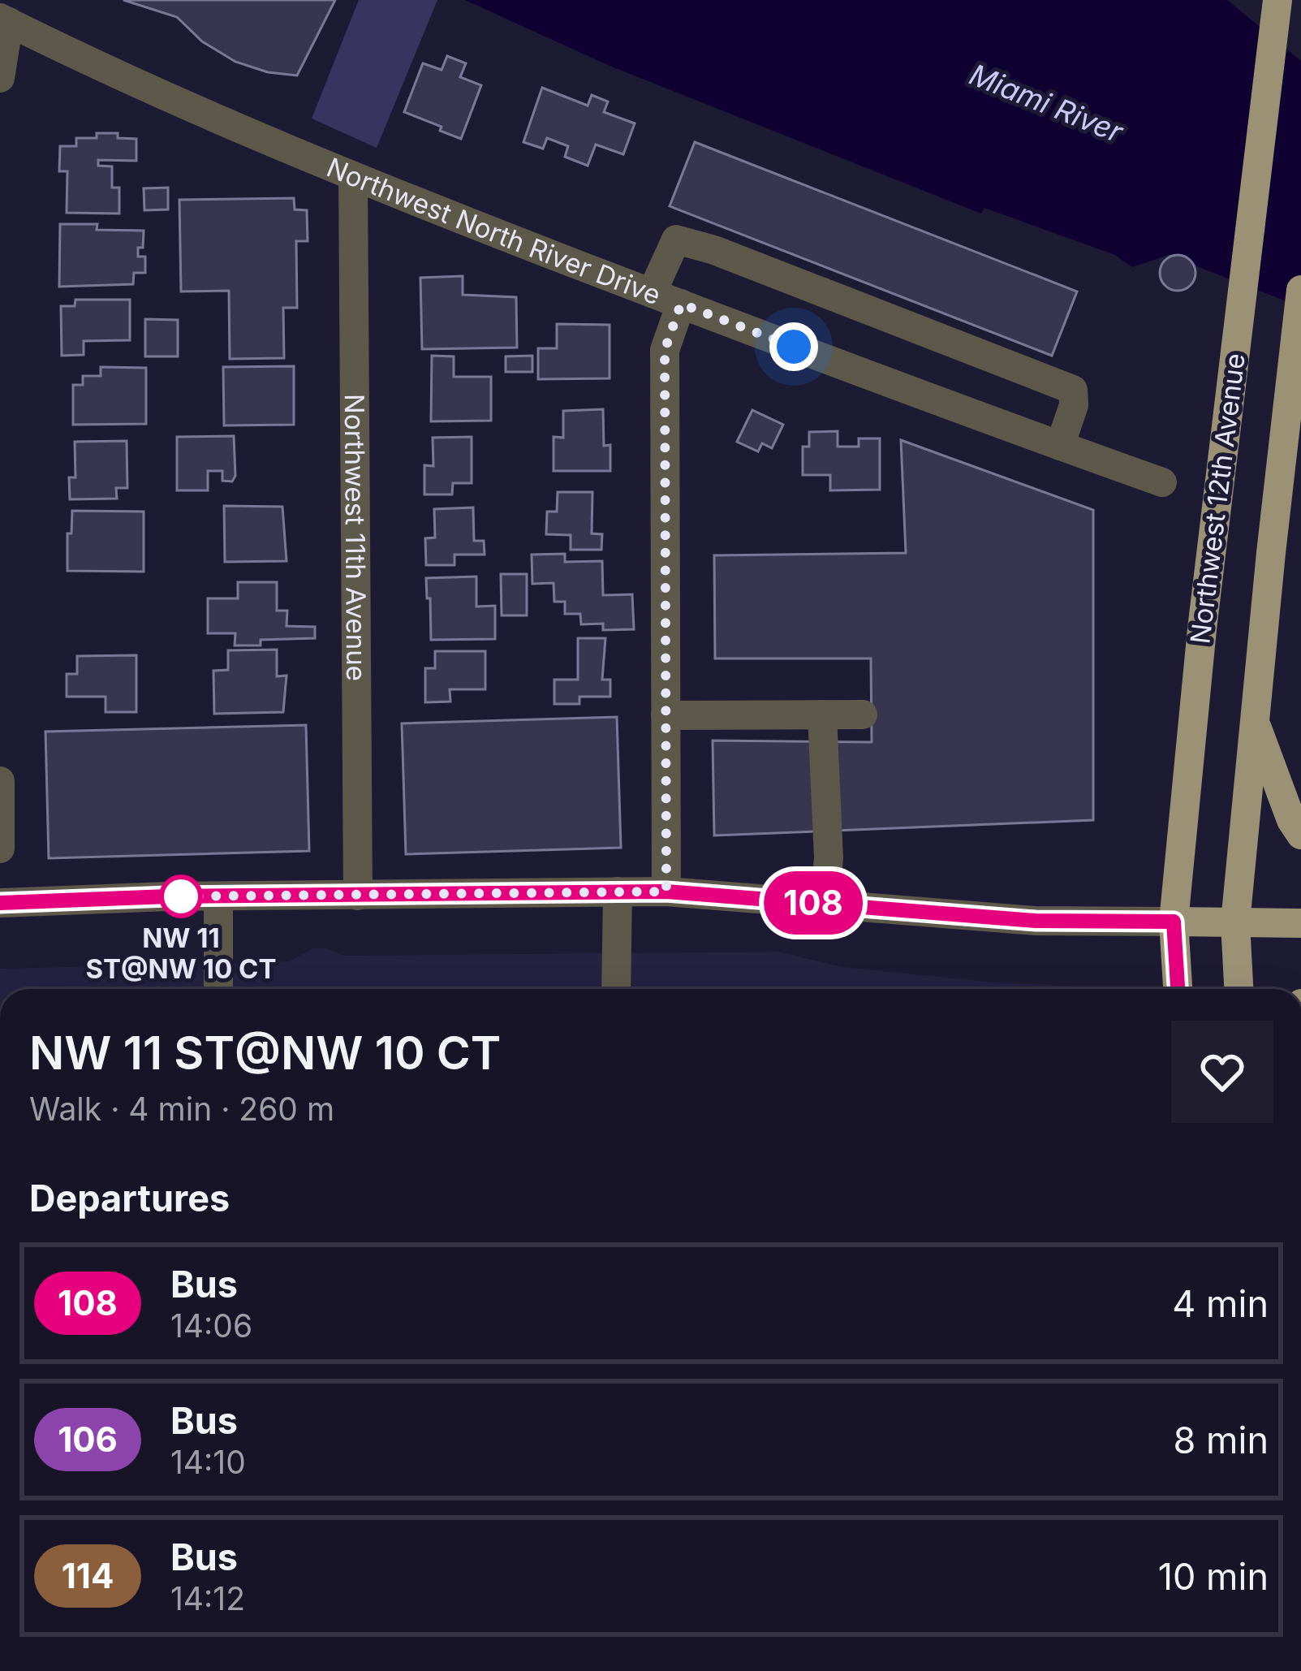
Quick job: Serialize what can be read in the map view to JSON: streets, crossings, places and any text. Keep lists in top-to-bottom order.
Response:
{
  "streets": {
    "main road": ["Northwest 12th Avenue"],
    "street": ["Northwest North River Drive", "Northwest 11th Avenue"]
  },
  "crossings": [
    ["Northwest North River Drive", "Northwest 11th Avenue"]
  ],
  "water": ["Miami River"],
  "places": ["NW 11 ST@NW 10 CT"],
  "lines": ["bus line 108"],
  "page": {
    "on_map": "108",
    "heading": [
      ["NW 11 ST@NW 10 CT", "Walk · 4 min · 260 m"],
      "Departures"
    ],
    "list": [
      {
        "mark": "108",
        "name": "Bus",
        "note": "14:06",
        "value": "4 min"
      },
      {
        "mark": "106",
        "name": "Bus",
        "note": "14:10",
        "value": "8 min"
      },
      {
        "mark": "114",
        "name": "Bus",
        "note": "14:12",
        "value": "10 min"
      }
    ]
  }
}
